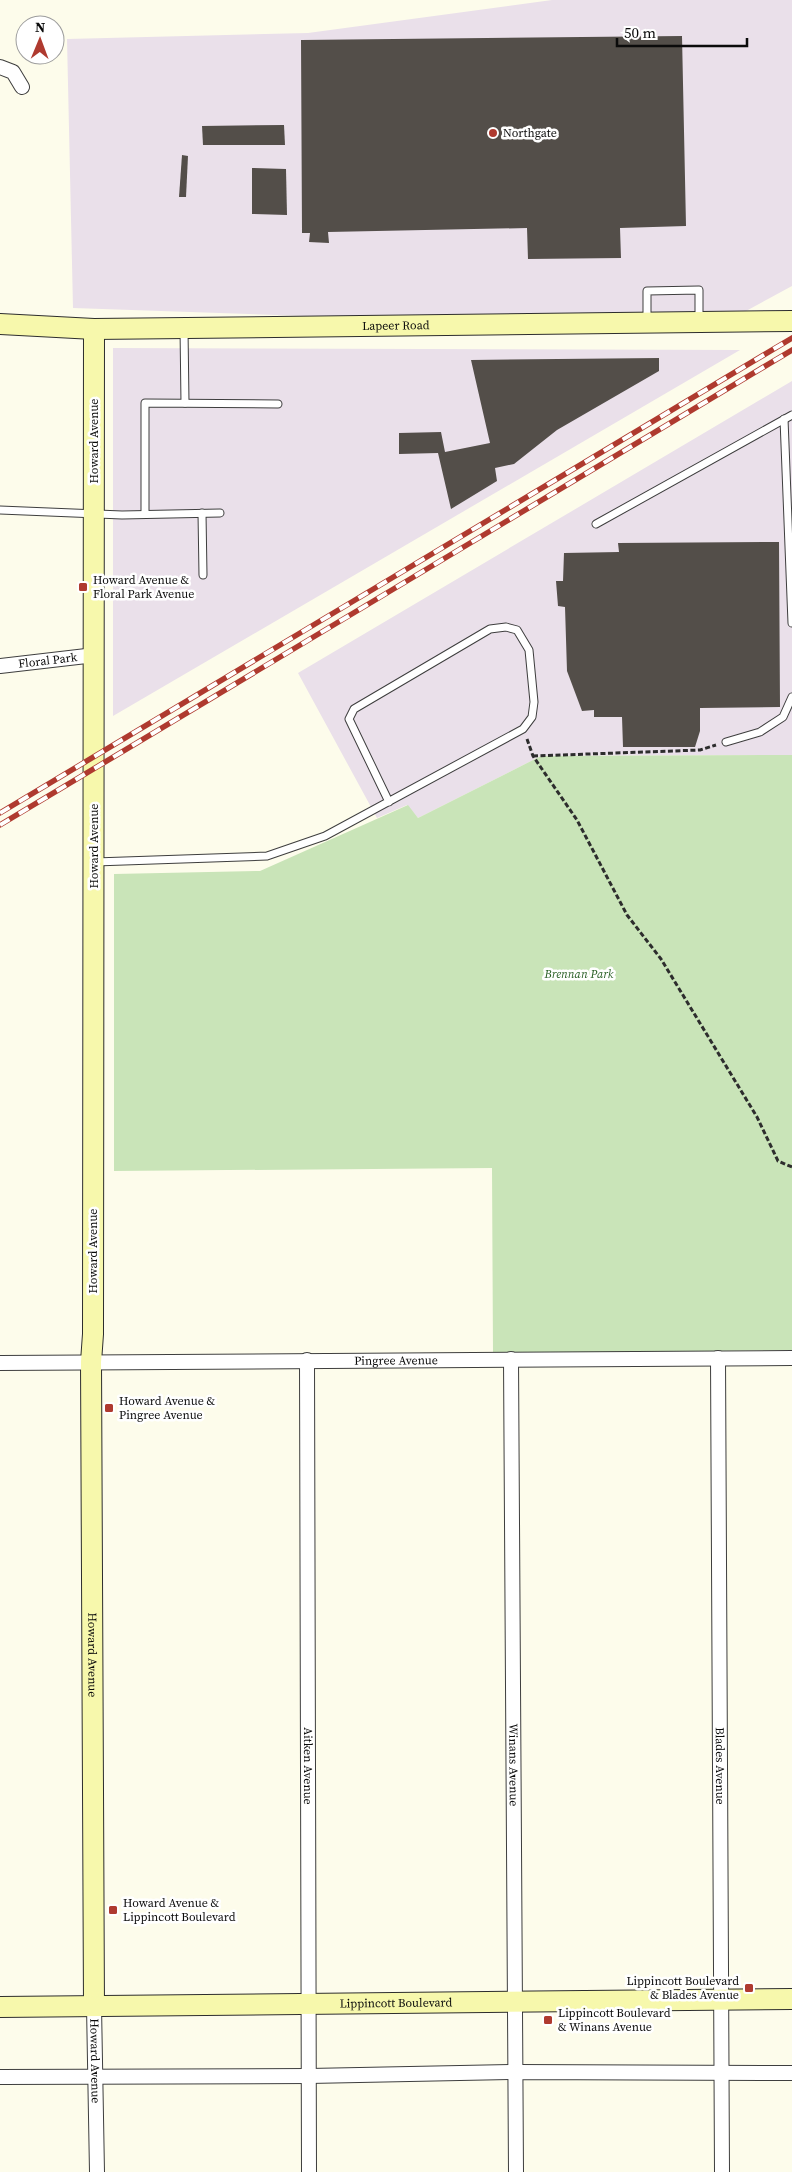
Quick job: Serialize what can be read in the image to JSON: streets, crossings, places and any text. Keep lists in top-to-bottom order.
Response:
{
  "streets": {
    "street": [
      "Lapeer Road",
      "Howard Avenue",
      "Floral Park",
      "Pingree Avenue",
      "Blades Avenue",
      "Aitken Avenue",
      "Winans Avenue",
      "Lippincott Boulevard"
    ]
  },
  "crossings": [
    ["Lapeer Road", "Howard Avenue"],
    ["Howard Avenue", "Floral Park"],
    ["Howard Avenue", "Pingree Avenue"],
    ["Howard Avenue", "Lippincott Boulevard"],
    ["Pingree Avenue", "Blades Avenue"],
    ["Pingree Avenue", "Aitken Avenue"],
    ["Pingree Avenue", "Winans Avenue"],
    ["Blades Avenue", "Lippincott Boulevard"],
    ["Aitken Avenue", "Lippincott Boulevard"],
    ["Winans Avenue", "Lippincott Boulevard"]
  ],
  "parks": ["Brennan Park"],
  "places": {
    "other": ["Northgate"],
    "transit": [
      "Howard Avenue & Floral Park Avenue",
      "Howard Avenue & Pingree Avenue",
      "Howard Avenue & Lippincott Boulevard",
      "Lippincott Boulevard & Blades Avenue",
      "Lippincott Boulevard & Winans Avenue"
    ]
  },
  "scale_bar": "50 m",
  "north": "top"
}
